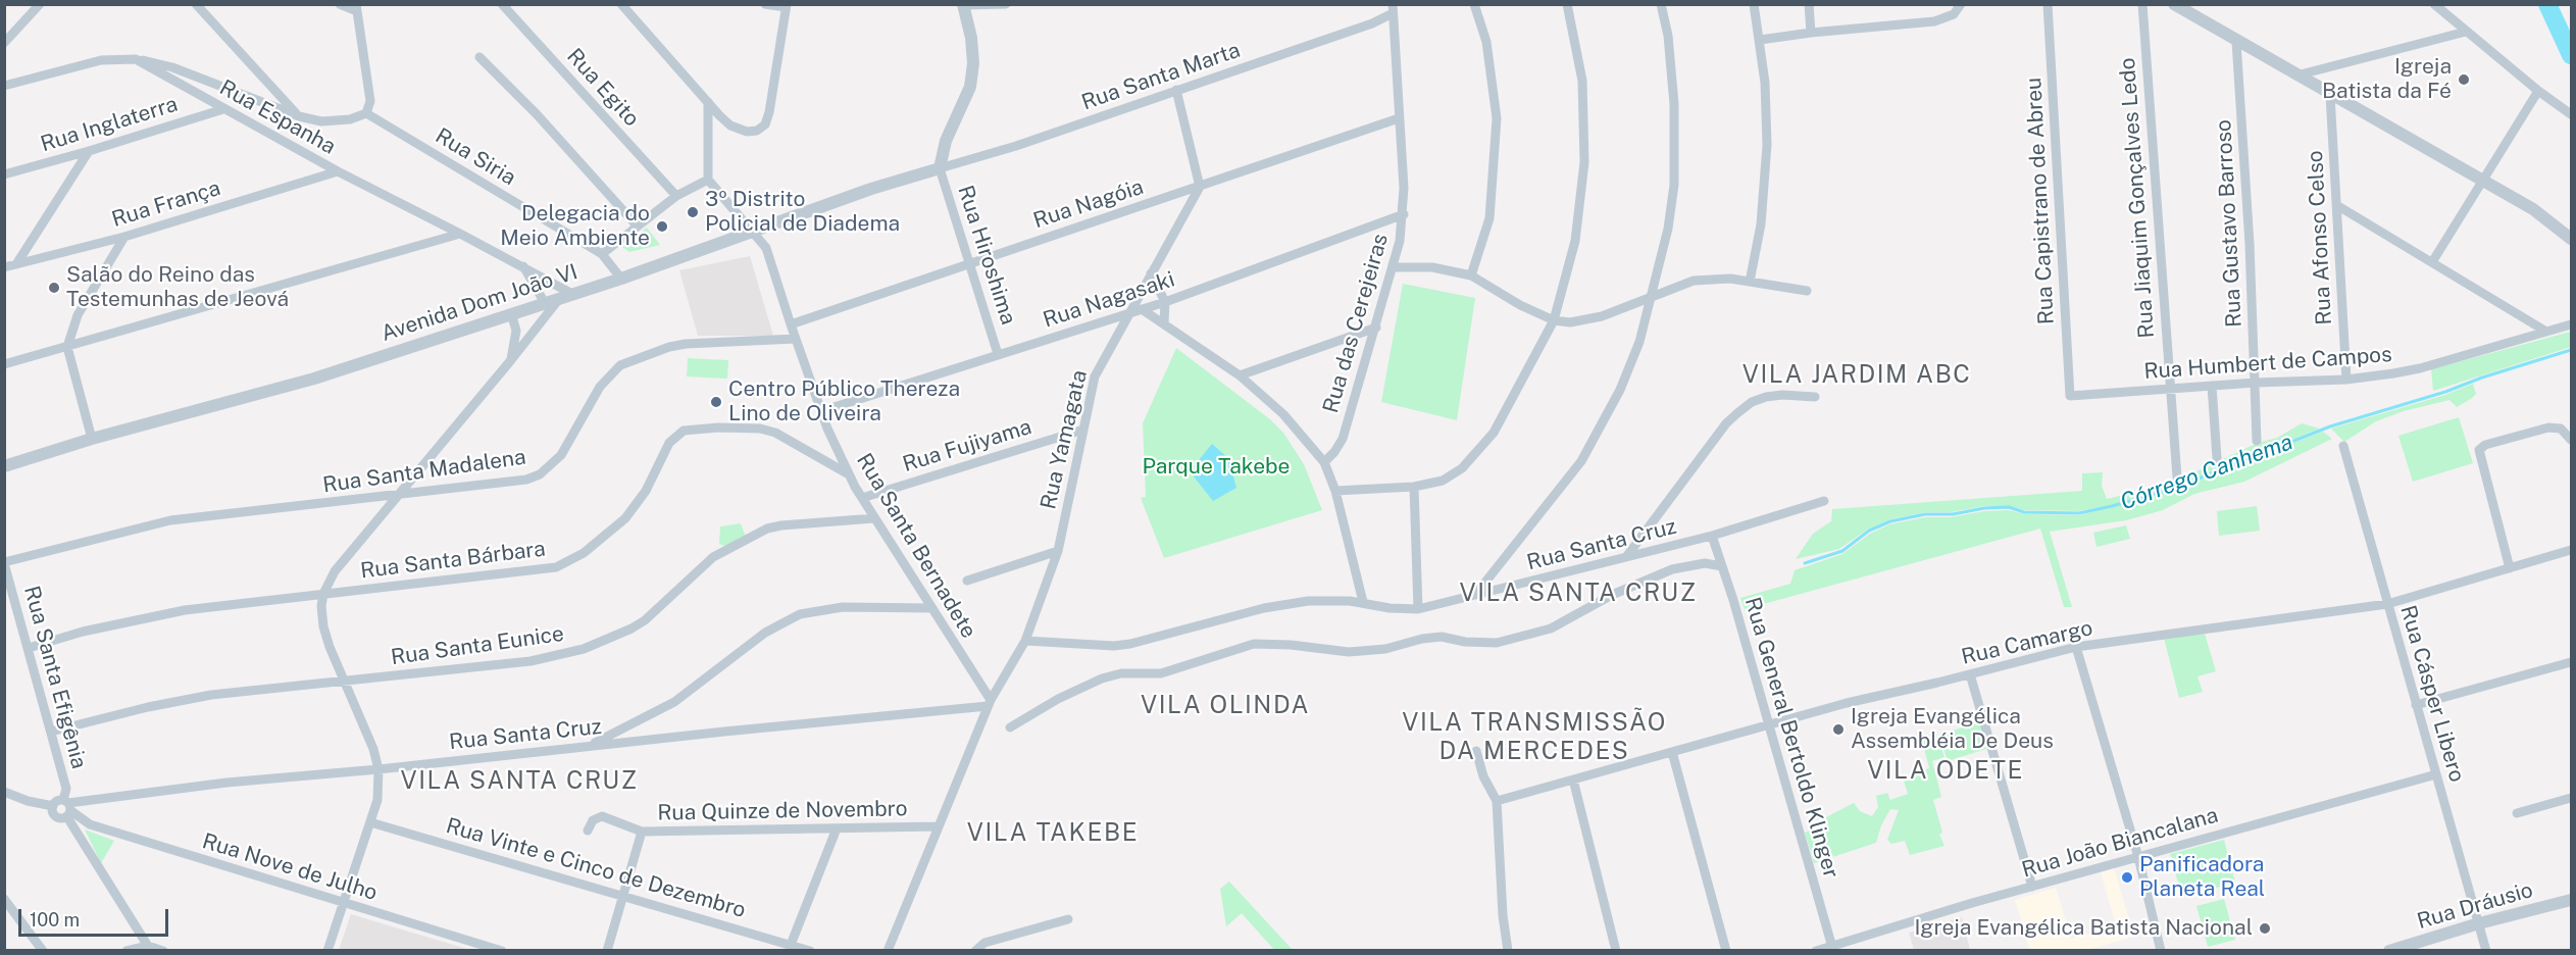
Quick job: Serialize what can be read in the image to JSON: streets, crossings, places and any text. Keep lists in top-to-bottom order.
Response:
{
  "streets": {
    "street": [
      "Rua Santa Marta",
      "Rua Egito",
      "Rua Espanha",
      "Rua Inglaterra",
      "Rua Siria",
      "Rua Jiaquim Gonçalves Ledo",
      "Rua Capistrano de Abreu",
      "Rua França",
      "Rua Nagóia",
      "Rua Gustavo Barroso",
      "Rua Afonso Celso",
      "Rua Hiroshima",
      "Rua Nagasaki",
      "Avenida Dom João VI",
      "Rua das Cerejeiras",
      "Rua Humbert de Campos",
      "Rua Yamagata",
      "Rua Fujiyama",
      "Rua Santa Madalena",
      "Rua Santa Cruz",
      "Rua Santa Bernadete",
      "Rua Santa Bárbara",
      "Rua Camargo",
      "Rua Santa Eunice",
      "Rua Santa Efigênia",
      "Rua Cásper Libero",
      "Rua General Bertoldo Klinger",
      "Rua Quinze de Novembro",
      "Rua João Biancalana",
      "Rua Nove de Julho",
      "Rua Vinte e Cinco de Dezembro",
      "Rua Dráusio"
    ]
  },
  "crossings": [
    ["Rua Santa Marta", "Rua Hiroshima"],
    ["Rua Santa Marta", "Avenida Dom João VI"],
    ["Rua Santa Marta", "Rua das Cerejeiras"],
    ["Rua Espanha", "Rua Inglaterra"],
    ["Rua Espanha", "Rua França"],
    ["Rua Espanha", "Avenida Dom João VI"],
    ["Rua Siria", "Avenida Dom João VI"],
    ["Rua Jiaquim Gonçalves Ledo", "Rua Humbert de Campos"],
    ["Rua Capistrano de Abreu", "Rua Humbert de Campos"],
    ["Rua Nagóia", "Rua Hiroshima"],
    ["Rua Nagóia", "Rua das Cerejeiras"],
    ["Rua Nagóia", "Rua Yamagata"],
    ["Rua Nagóia", "Rua Santa Bernadete"],
    ["Rua Gustavo Barroso", "Rua Humbert de Campos"],
    ["Rua Afonso Celso", "Rua Humbert de Campos"],
    ["Rua Hiroshima", "Rua Nagasaki"],
    ["Rua Hiroshima", "Avenida Dom João VI"],
    ["Rua Nagasaki", "Rua das Cerejeiras"],
    ["Rua Nagasaki", "Rua Yamagata"],
    ["Rua Nagasaki", "Rua Santa Bernadete"],
    ["Avenida Dom João VI", "Rua Santa Bernadete"],
    ["Rua Yamagata", "Rua Fujiyama"],
    ["Rua Yamagata", "Rua Santa Cruz"],
    ["Rua Yamagata", "Rua Santa Bernadete"],
    ["Rua Yamagata", "Rua Quinze de Novembro"],
    ["Rua Fujiyama", "Rua Santa Bernadete"],
    ["Rua Santa Madalena", "Rua Santa Bernadete"],
    ["Rua Santa Madalena", "Rua Santa Efigênia"],
    ["Rua Santa Cruz", "Rua Santa Bernadete"],
    ["Rua Santa Cruz", "Rua Santa Efigênia"],
    ["Rua Santa Cruz", "Rua General Bertoldo Klinger"],
    ["Rua Santa Cruz", "Rua Nove de Julho"],
    ["Rua Santa Bernadete", "Rua Santa Bárbara"],
    ["Rua Santa Bernadete", "Rua Santa Eunice"],
    ["Rua Santa Bárbara", "Rua Santa Efigênia"],
    ["Rua Camargo", "Rua Cásper Libero"],
    ["Rua Camargo", "Rua General Bertoldo Klinger"],
    ["Rua Santa Eunice", "Rua Santa Efigênia"],
    ["Rua Santa Efigênia", "Rua Nove de Julho"],
    ["Rua Cásper Libero", "Rua João Biancalana"],
    ["Rua Cásper Libero", "Rua Dráusio"],
    ["Rua General Bertoldo Klinger", "Rua João Biancalana"],
    ["Rua Quinze de Novembro", "Rua Vinte e Cinco de Dezembro"]
  ],
  "districts": [
    "VILA JARDIM ABC",
    "VILA SANTA CRUZ",
    "VILA OLINDA",
    "VILA TRANSMISSÃO DA MERCEDES",
    "VILA ODETE",
    "VILA SANTA CRUZ",
    "VILA TAKEBE"
  ],
  "water": ["Córrego Canhema"],
  "parks": ["Parque Takebe"],
  "places": [
    "Igreja Batista da Fé",
    "3º Distrito Policial de Diadema",
    "Delegacia do Meio Ambiente",
    "Salão do Reino das Testemunhas de Jeová",
    "Centro Público Thereza Lino de Oliveira",
    "Igreja Evangélica Assembléia De Deus",
    "Panificadora Planeta Real",
    "Igreja Evangélica Batista Nacional"
  ],
  "scale_bar": "100 m"
}
